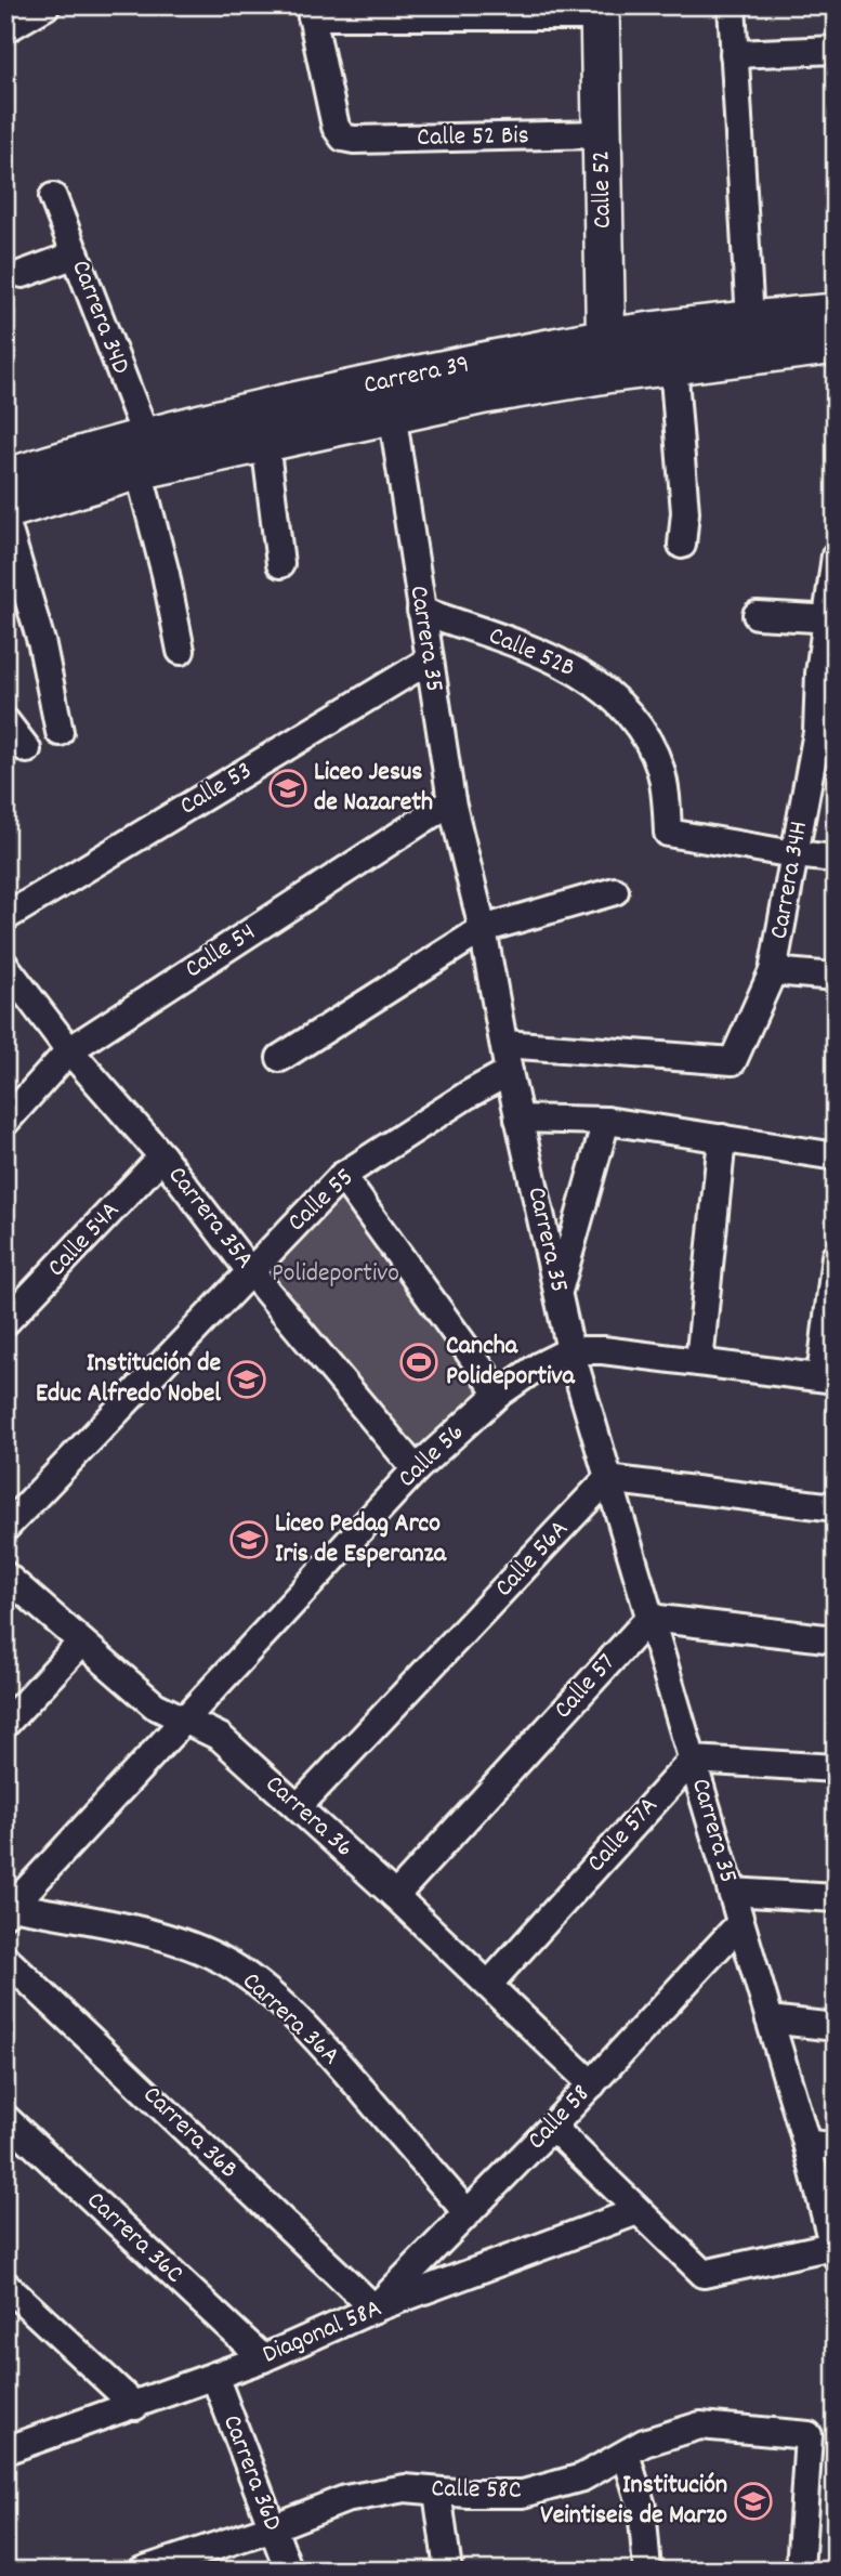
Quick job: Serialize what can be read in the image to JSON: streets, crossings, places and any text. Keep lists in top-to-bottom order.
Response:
{
  "streets": {
    "main road": ["Calle 52", "Carrera 39"],
    "street": [
      "Calle 52 Bis",
      "Carrera 34D",
      "Carrera 35",
      "Calle 52B",
      "Calle 53",
      "Carrera 34H",
      "Calle 54",
      "Calle 55",
      "Carrera 35A",
      "Calle 54A",
      "Calle 56",
      "Calle 56A",
      "Calle 57",
      "Carrera 36",
      "Calle 57A",
      "Carrera 36A",
      "Calle 58",
      "Carrera 36B",
      "Carrera 36C",
      "Diagonal 58A",
      "Carrera 36D",
      "Calle 58C"
    ]
  },
  "crossings": [
    ["Calle 52 Bis", "Calle 52"],
    ["Calle 52", "Carrera 39"],
    ["Carrera 34D", "Carrera 39"],
    ["Carrera 39", "Carrera 35"],
    ["Carrera 35", "Calle 52B"],
    ["Carrera 35", "Calle 53"],
    ["Carrera 35", "Carrera 34H"],
    ["Carrera 35", "Calle 54"],
    ["Carrera 35", "Calle 55"],
    ["Carrera 35", "Calle 56"],
    ["Carrera 35", "Calle 56A"],
    ["Carrera 35", "Calle 57"],
    ["Carrera 35", "Calle 57A"],
    ["Carrera 35", "Calle 58"],
    ["Calle 52B", "Carrera 34H"],
    ["Calle 54", "Carrera 35A"],
    ["Calle 55", "Carrera 35A"],
    ["Carrera 35A", "Calle 54A"],
    ["Carrera 35A", "Calle 56"],
    ["Calle 56", "Carrera 36"],
    ["Calle 56", "Carrera 36A"],
    ["Calle 56A", "Carrera 36"],
    ["Calle 57", "Carrera 36"],
    ["Carrera 36", "Calle 57A"],
    ["Carrera 36", "Calle 58"],
    ["Carrera 36A", "Calle 58"],
    ["Calle 58", "Carrera 36B"],
    ["Calle 58", "Diagonal 58A"],
    ["Carrera 36B", "Diagonal 58A"],
    ["Carrera 36C", "Diagonal 58A"],
    ["Diagonal 58A", "Carrera 36D"],
    ["Carrera 36D", "Calle 58C"]
  ],
  "parks": ["Polideportivo"],
  "places": {
    "school or university": [
      "Liceo Jesus de Nazareth",
      "Institución de Educ Alfredo Nobel",
      "Liceo Pedag Arco Iris de Esperanza",
      "Institución Veintiseis de Marzo"
    ],
    "sports": ["Cancha Polideportiva"]
  }
}
